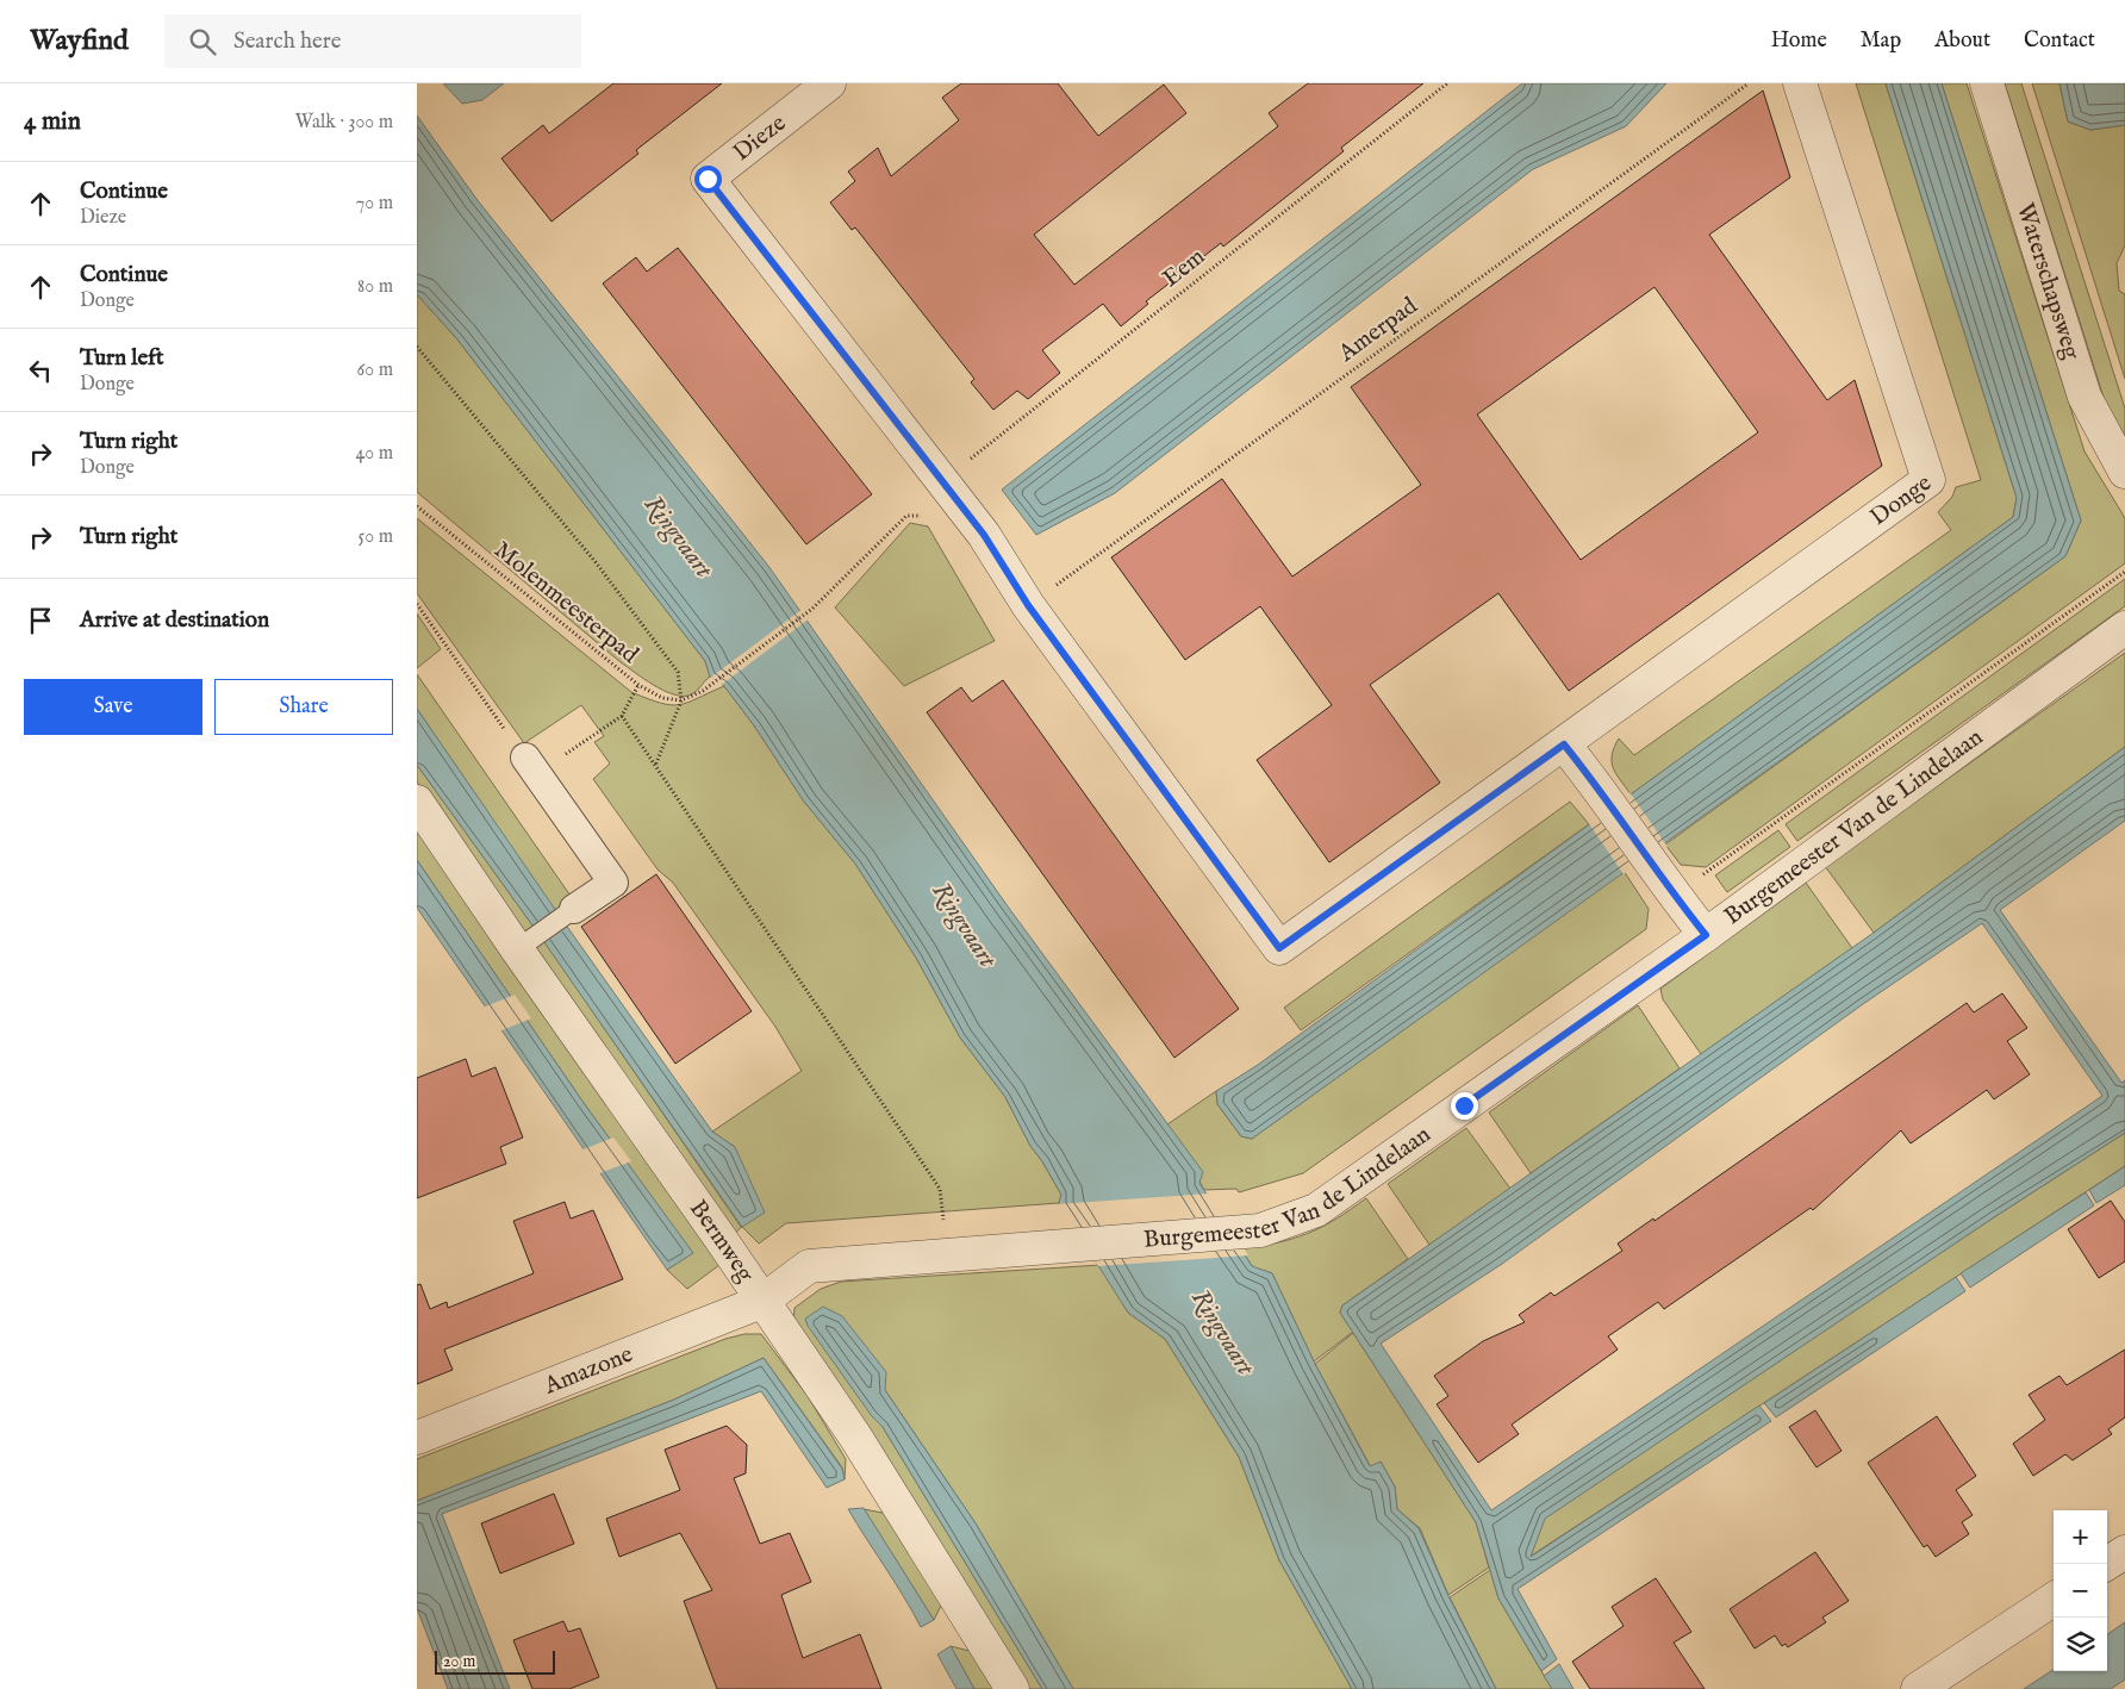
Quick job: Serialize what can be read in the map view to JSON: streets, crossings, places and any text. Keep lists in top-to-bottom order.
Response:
{
  "streets": {
    "street": [
      "Dieze",
      "Waterschapsweg",
      "Donge",
      "Burgemeester Van de Lindelaan",
      "Bermweg",
      "Amazone"
    ],
    "path": ["Eem", "Amerpad", "Molenmeesterpad"]
  },
  "crossings": [
    ["Dieze", "Eem"],
    ["Dieze", "Donge"],
    ["Amerpad", "Donge"],
    ["Burgemeester Van de Lindelaan", "Bermweg"],
    ["Burgemeester Van de Lindelaan", "Amazone"],
    ["Bermweg", "Amazone"]
  ],
  "water": ["Ringvaart"],
  "scale_bar": "20 m",
  "page": {
    "header": "Wayfind",
    "search": "Search here",
    "nav": [
      "Home",
      "Map",
      "About",
      "Contact"
    ],
    "heading": ["4 min", "Walk · 300 m"],
    "list": [
      ["Continue", "Dieze", "70 m"],
      ["Continue", "Donge", "80 m"],
      ["Turn left", "Donge", "60 m"],
      ["Turn right", "Donge", "40 m"],
      ["Turn right", "50 m"],
      "Arrive at destination"
    ],
    "buttons": ["Save", "Share"],
    "map_buttons": ["+", "−"],
    "scale": "20 m"
  }
}
